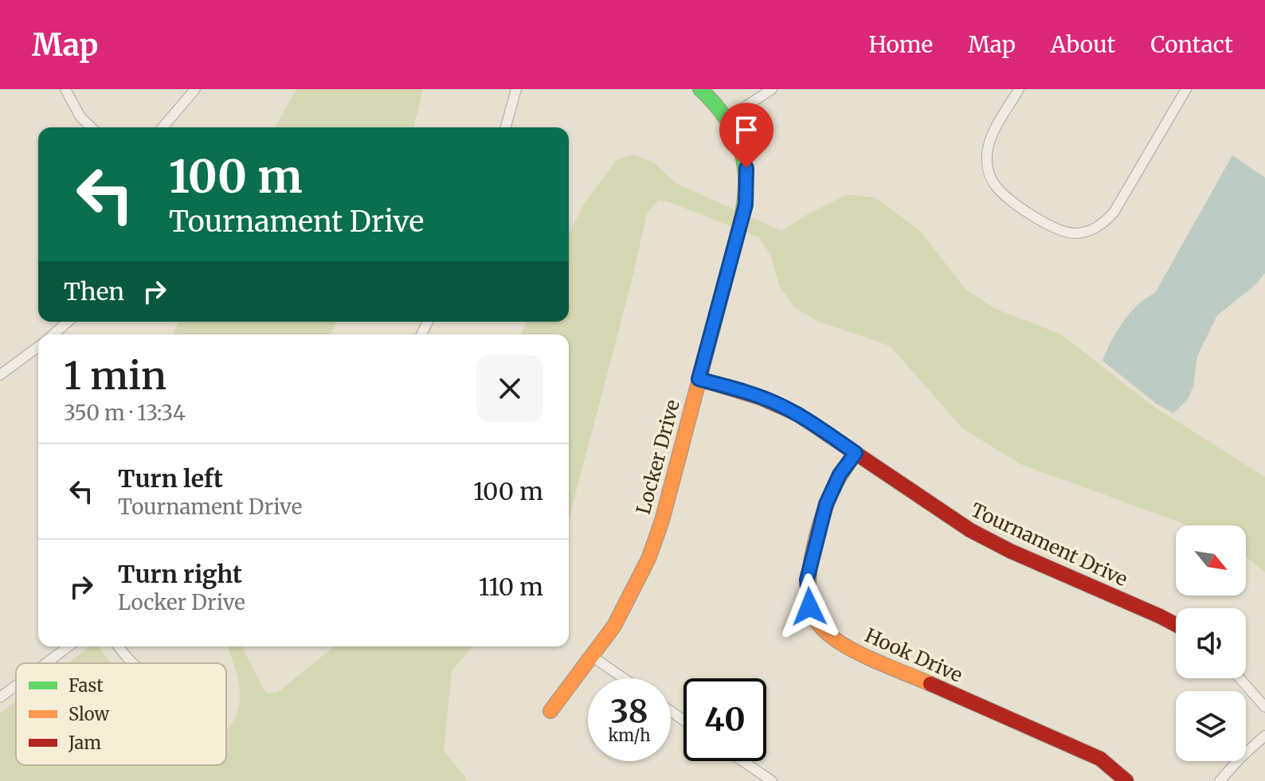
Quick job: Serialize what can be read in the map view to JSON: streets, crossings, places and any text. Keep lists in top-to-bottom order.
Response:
{
  "streets": {
    "street": ["Locker Drive", "Tournament Drive", "Hook Drive"]
  },
  "crossings": [
    ["Locker Drive", "Tournament Drive"],
    ["Tournament Drive", "Hook Drive"]
  ],
  "legend": ["Fast", "Slow", "Jam"],
  "north": "bottom right",
  "page": {
    "header": "Map",
    "nav": [
      "Home",
      "Map",
      "About",
      "Contact"
    ],
    "turn": ["100 m", "Tournament Drive"],
    "then": "Then",
    "heading": ["1 min", "350 m · 13:34"],
    "list": [
      {
        "name": "Turn left",
        "note": "Tournament Drive",
        "value": "100 m"
      },
      {
        "name": "Turn right",
        "note": "Locker Drive",
        "value": "110 m"
      }
    ],
    "speed": "38 km/h",
    "limit": "40"
  }
}
